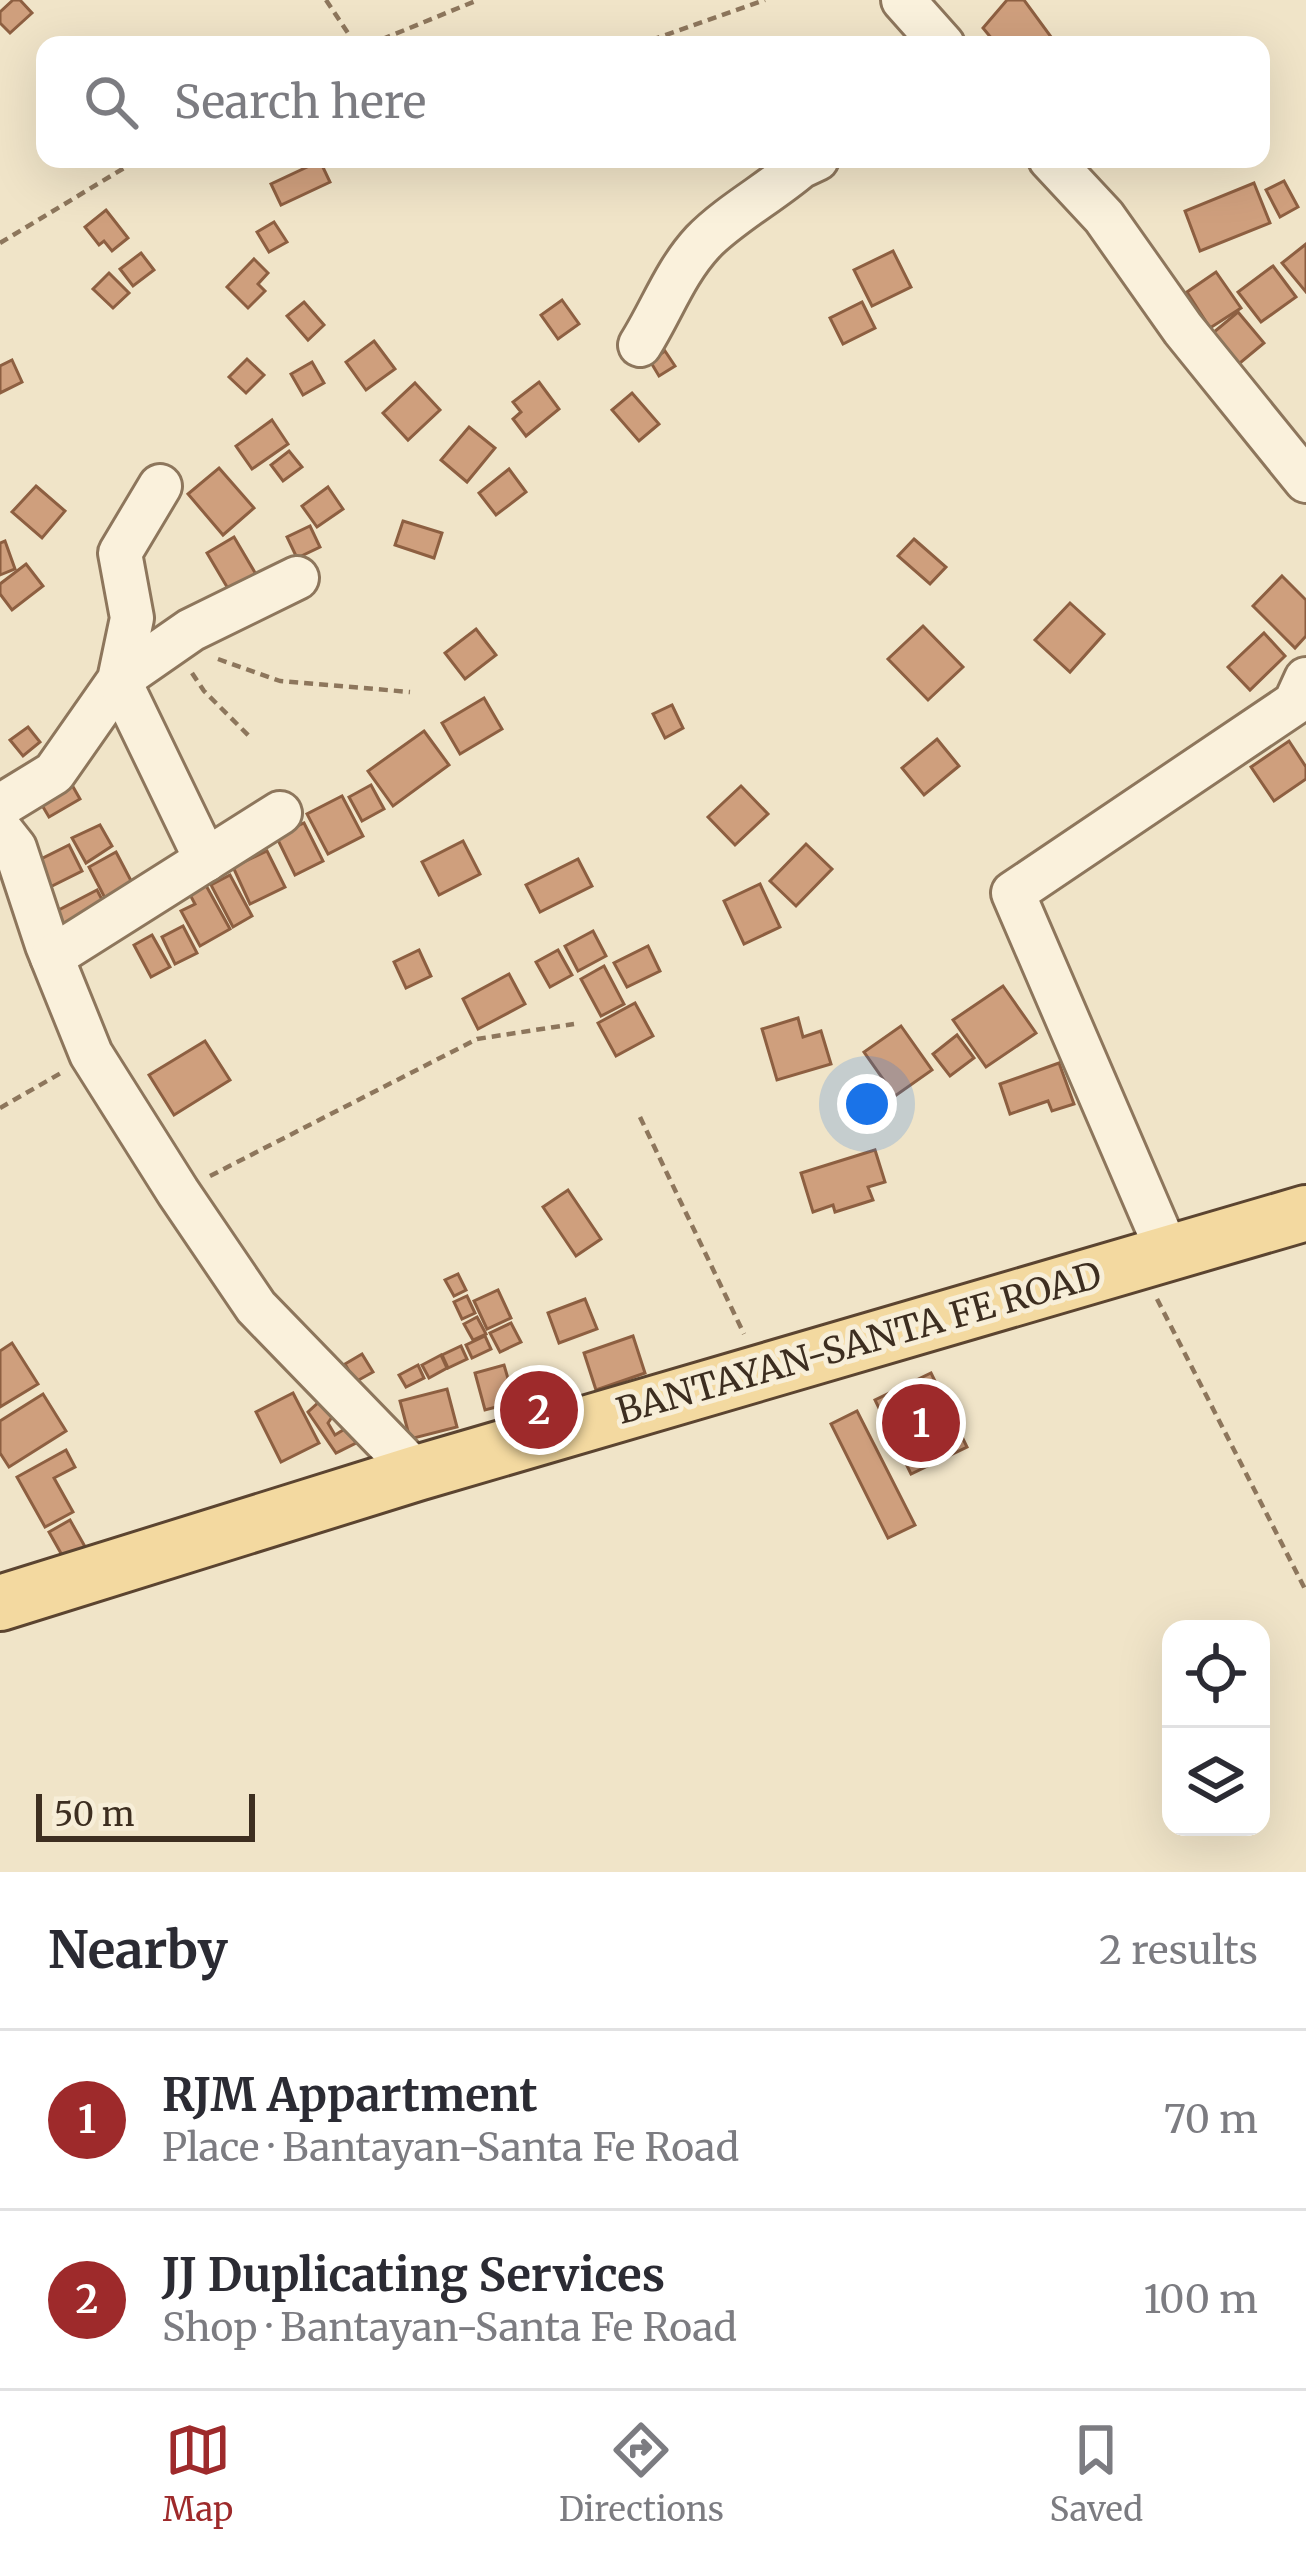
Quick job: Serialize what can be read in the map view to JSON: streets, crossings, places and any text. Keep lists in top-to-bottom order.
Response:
{
  "streets": {
    "main road": ["BANTAYAN-SANTA FE ROAD"]
  },
  "scale_bar": "50 m",
  "page": {
    "search": "Search here",
    "pins": ["2", "1"],
    "scale": "50 m",
    "heading": ["Nearby", "2 results"],
    "list": [
      {
        "mark": "1",
        "name": "RJM Appartment",
        "note": "Place · Bantayan-Santa Fe Road",
        "value": "70 m"
      },
      {
        "mark": "2",
        "name": "JJ Duplicating Services",
        "note": "Shop · Bantayan-Santa Fe Road",
        "value": "100 m"
      }
    ],
    "nav": ["Map", "Directions", "Saved"]
  }
}
